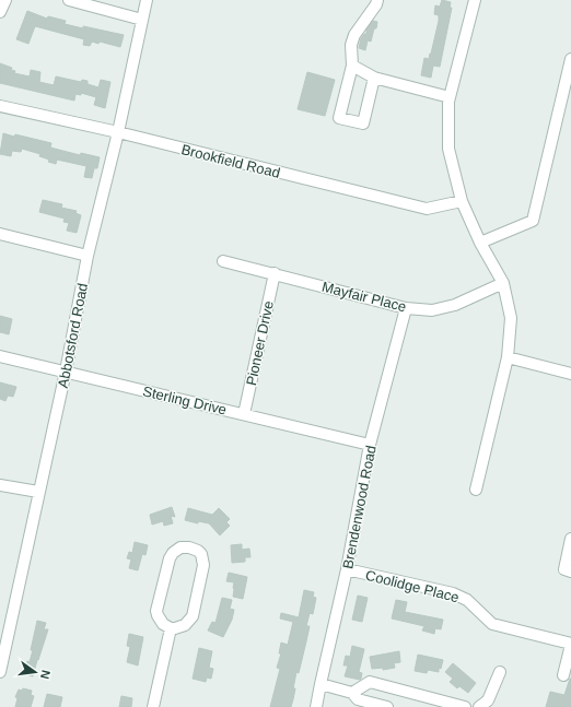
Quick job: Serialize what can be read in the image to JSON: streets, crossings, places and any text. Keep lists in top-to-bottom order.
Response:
{
  "streets": {
    "street": [
      "Brookfield Road",
      "Mayfair Place",
      "Abbotsford Road",
      "Pioneer Drive",
      "Sterling Drive",
      "Brendenwood Road",
      "Coolidge Place"
    ]
  },
  "crossings": [
    ["Brookfield Road", "Abbotsford Road"],
    ["Mayfair Place", "Pioneer Drive"],
    ["Mayfair Place", "Brendenwood Road"],
    ["Abbotsford Road", "Sterling Drive"],
    ["Pioneer Drive", "Sterling Drive"],
    ["Sterling Drive", "Brendenwood Road"],
    ["Brendenwood Road", "Coolidge Place"]
  ],
  "north": "right"
}
